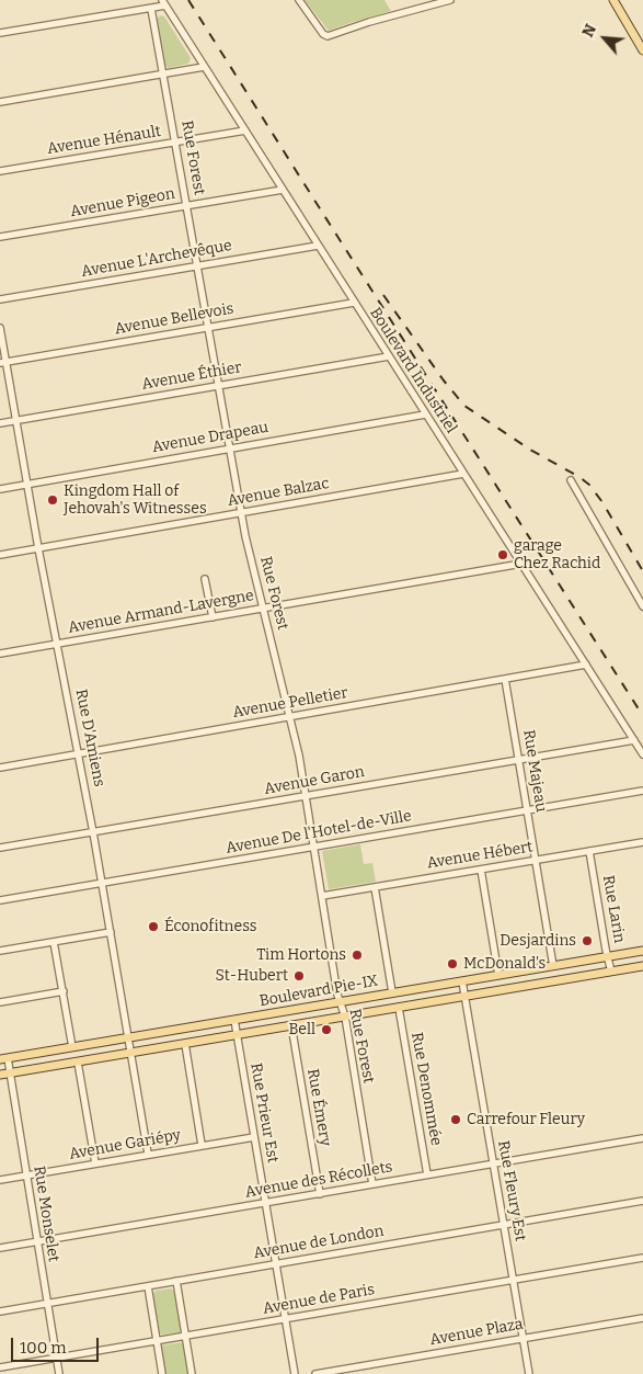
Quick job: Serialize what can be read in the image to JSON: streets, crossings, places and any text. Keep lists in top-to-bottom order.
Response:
{
  "streets": {
    "main road": ["Boulevard Pie-IX"],
    "street": [
      "Avenue Hénault",
      "Rue Forest",
      "Avenue Pigeon",
      "Avenue L'Archevêque",
      "Avenue Bellevois",
      "Boulevard Industriel",
      "Avenue Éthier",
      "Avenue Drapeau",
      "Avenue Balzac",
      "Avenue Armand-Lavergne",
      "Avenue Pelletier",
      "Rue D'Amiens",
      "Rue Majeau",
      "Avenue Garon",
      "Avenue De l'Hotel-de-Ville",
      "Avenue Hébert",
      "Rue Larin",
      "Rue Denommée",
      "Rue Émery",
      "Rue Prieur Est",
      "Avenue Gariépy",
      "Avenue des Récollets",
      "Rue Fleury Est",
      "Rue Monselet",
      "Avenue de London",
      "Avenue de Paris",
      "Avenue Plaza"
    ]
  },
  "crossings": [
    ["Avenue Hénault", "Rue Forest"],
    ["Avenue Hénault", "Boulevard Industriel"],
    ["Rue Forest", "Avenue Pigeon"],
    ["Rue Forest", "Avenue L'Archevêque"],
    ["Rue Forest", "Avenue Bellevois"],
    ["Rue Forest", "Avenue Éthier"],
    ["Rue Forest", "Avenue Drapeau"],
    ["Rue Forest", "Avenue Balzac"],
    ["Rue Forest", "Avenue Armand-Lavergne"],
    ["Rue Forest", "Avenue Pelletier"],
    ["Rue Forest", "Avenue Garon"],
    ["Rue Forest", "Avenue De l'Hotel-de-Ville"],
    ["Rue Forest", "Avenue Hébert"],
    ["Rue Forest", "Boulevard Pie-IX"],
    ["Rue Forest", "Avenue des Récollets"],
    ["Avenue Pigeon", "Boulevard Industriel"],
    ["Avenue L'Archevêque", "Boulevard Industriel"],
    ["Avenue Bellevois", "Boulevard Industriel"],
    ["Avenue Bellevois", "Rue D'Amiens"],
    ["Boulevard Industriel", "Avenue Éthier"],
    ["Boulevard Industriel", "Avenue Drapeau"],
    ["Boulevard Industriel", "Avenue Balzac"],
    ["Boulevard Industriel", "Avenue Armand-Lavergne"],
    ["Boulevard Industriel", "Avenue Pelletier"],
    ["Boulevard Industriel", "Avenue Garon"],
    ["Avenue Éthier", "Rue D'Amiens"],
    ["Avenue Drapeau", "Rue D'Amiens"],
    ["Avenue Balzac", "Rue D'Amiens"],
    ["Avenue Armand-Lavergne", "Rue D'Amiens"],
    ["Avenue Pelletier", "Rue D'Amiens"],
    ["Avenue Pelletier", "Rue Majeau"],
    ["Rue D'Amiens", "Avenue Garon"],
    ["Rue D'Amiens", "Avenue De l'Hotel-de-Ville"],
    ["Rue D'Amiens", "Boulevard Pie-IX"],
    ["Rue D'Amiens", "Avenue Gariépy"],
    ["Rue Majeau", "Avenue Garon"],
    ["Rue Majeau", "Avenue De l'Hotel-de-Ville"],
    ["Rue Majeau", "Avenue Hébert"],
    ["Rue Majeau", "Boulevard Pie-IX"],
    ["Avenue Hébert", "Rue Larin"],
    ["Rue Larin", "Boulevard Pie-IX"],
    ["Boulevard Pie-IX", "Rue Denommée"],
    ["Boulevard Pie-IX", "Rue Émery"],
    ["Boulevard Pie-IX", "Rue Prieur Est"],
    ["Boulevard Pie-IX", "Rue Fleury Est"],
    ["Boulevard Pie-IX", "Rue Monselet"],
    ["Rue Denommée", "Avenue des Récollets"],
    ["Rue Émery", "Avenue des Récollets"],
    ["Rue Prieur Est", "Avenue Gariépy"],
    ["Rue Prieur Est", "Avenue des Récollets"],
    ["Rue Prieur Est", "Avenue de London"],
    ["Rue Prieur Est", "Avenue de Paris"],
    ["Avenue Gariépy", "Rue Monselet"],
    ["Avenue des Récollets", "Rue Fleury Est"],
    ["Avenue des Récollets", "Rue Monselet"],
    ["Rue Fleury Est", "Avenue de London"],
    ["Rue Fleury Est", "Avenue de Paris"],
    ["Rue Fleury Est", "Avenue Plaza"],
    ["Rue Monselet", "Avenue de London"],
    ["Rue Monselet", "Avenue de Paris"]
  ],
  "places": [
    "Kingdom Hall of Jehovah's Witnesses",
    "garage Chez Rachid",
    "Éconofitness",
    "Desjardins",
    "Tim Hortons",
    "McDonald's",
    "St-Hubert",
    "Bell",
    "Carrefour Fleury"
  ],
  "scale_bar": "100 m",
  "north": "top left"
}
